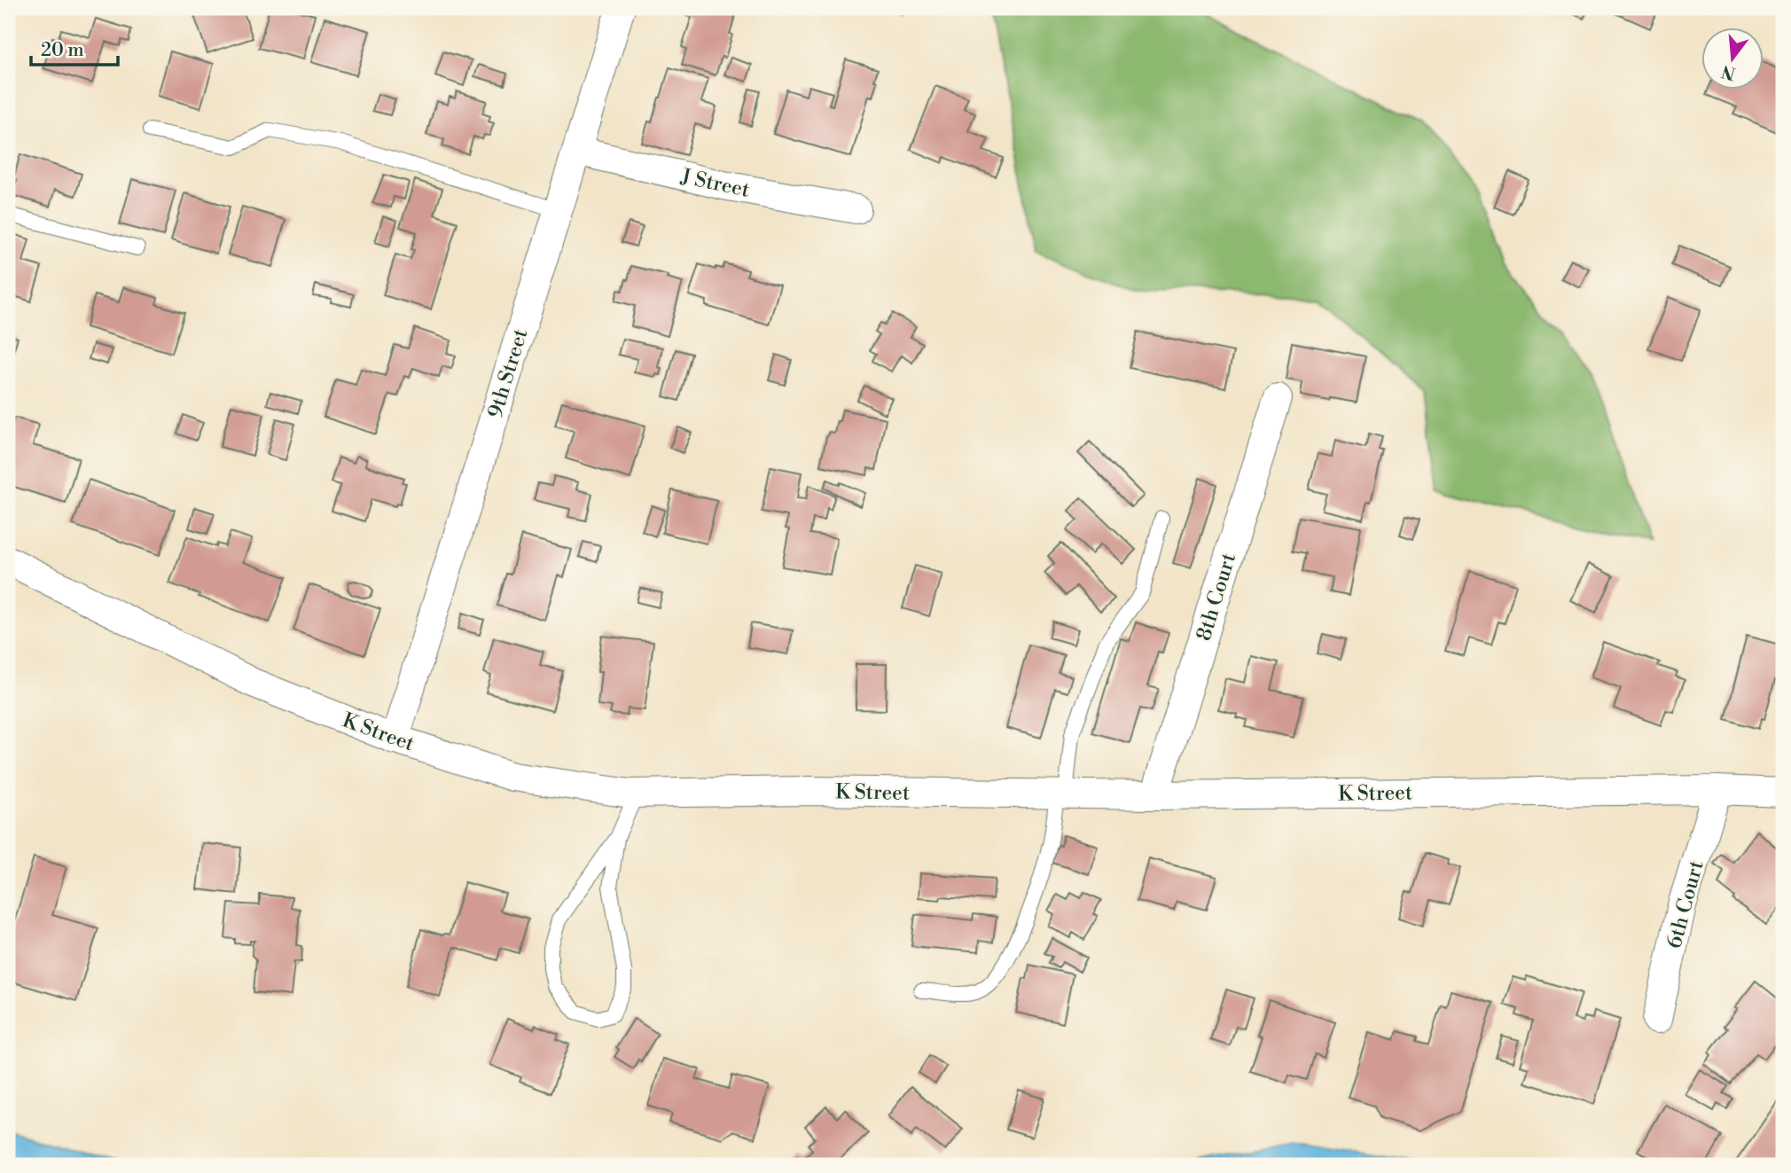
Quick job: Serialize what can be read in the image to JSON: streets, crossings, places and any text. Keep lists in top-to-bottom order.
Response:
{
  "streets": {
    "street": [
      "J Street",
      "9th Street",
      "8th Court",
      "K Street",
      "6th Court"
    ]
  },
  "crossings": [
    ["J Street", "9th Street"],
    ["9th Street", "K Street"],
    ["8th Court", "K Street"],
    ["K Street", "6th Court"]
  ],
  "scale_bar": "20 m",
  "north": "bottom"
}
